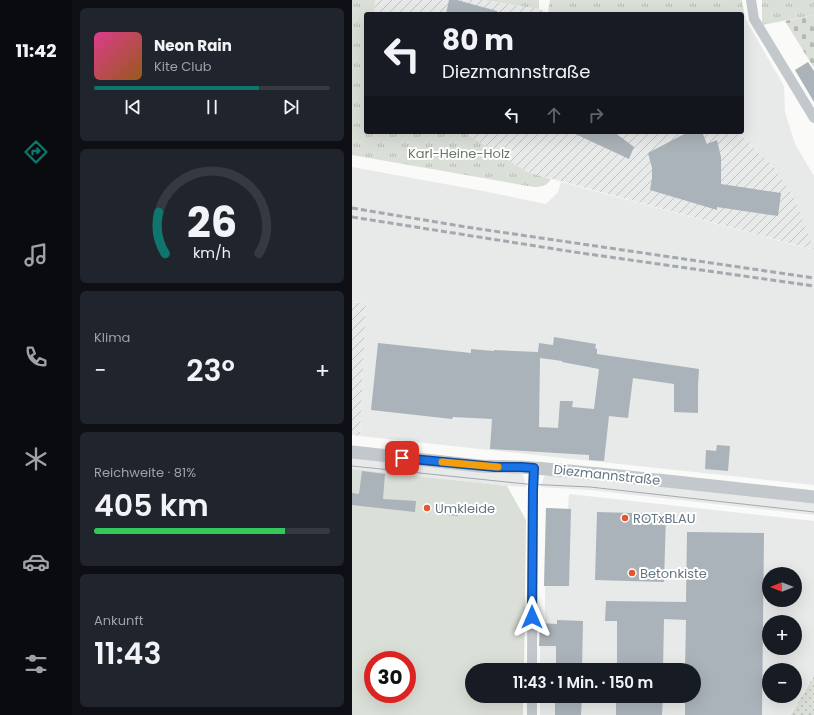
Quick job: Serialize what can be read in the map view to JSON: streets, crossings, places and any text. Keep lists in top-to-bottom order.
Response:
{
  "streets": {
    "street": ["Diezmannstraße"]
  },
  "parks": ["Karl-Heine-Holz"],
  "places": ["Umkleide", "ROTxBLAU", "Betonkiste"],
  "north": "left",
  "page": {
    "tabs": "11:42",
    "turn": ["80 m", "Diezmannstraße"],
    "song": ["Neon Rain", "Kite Club"],
    "tile": [
      "Klima",
      ["Reichweite · 81%", "405 km"],
      ["Ankunft", "11:43"]
    ],
    "heat": ["−", "23°", "+"],
    "map_buttons": ["+", "−"],
    "limit": "30",
    "trip": "11:43 · 1 Min. · 150 m",
    "gauge": ["26", "km/h"]
  }
}
